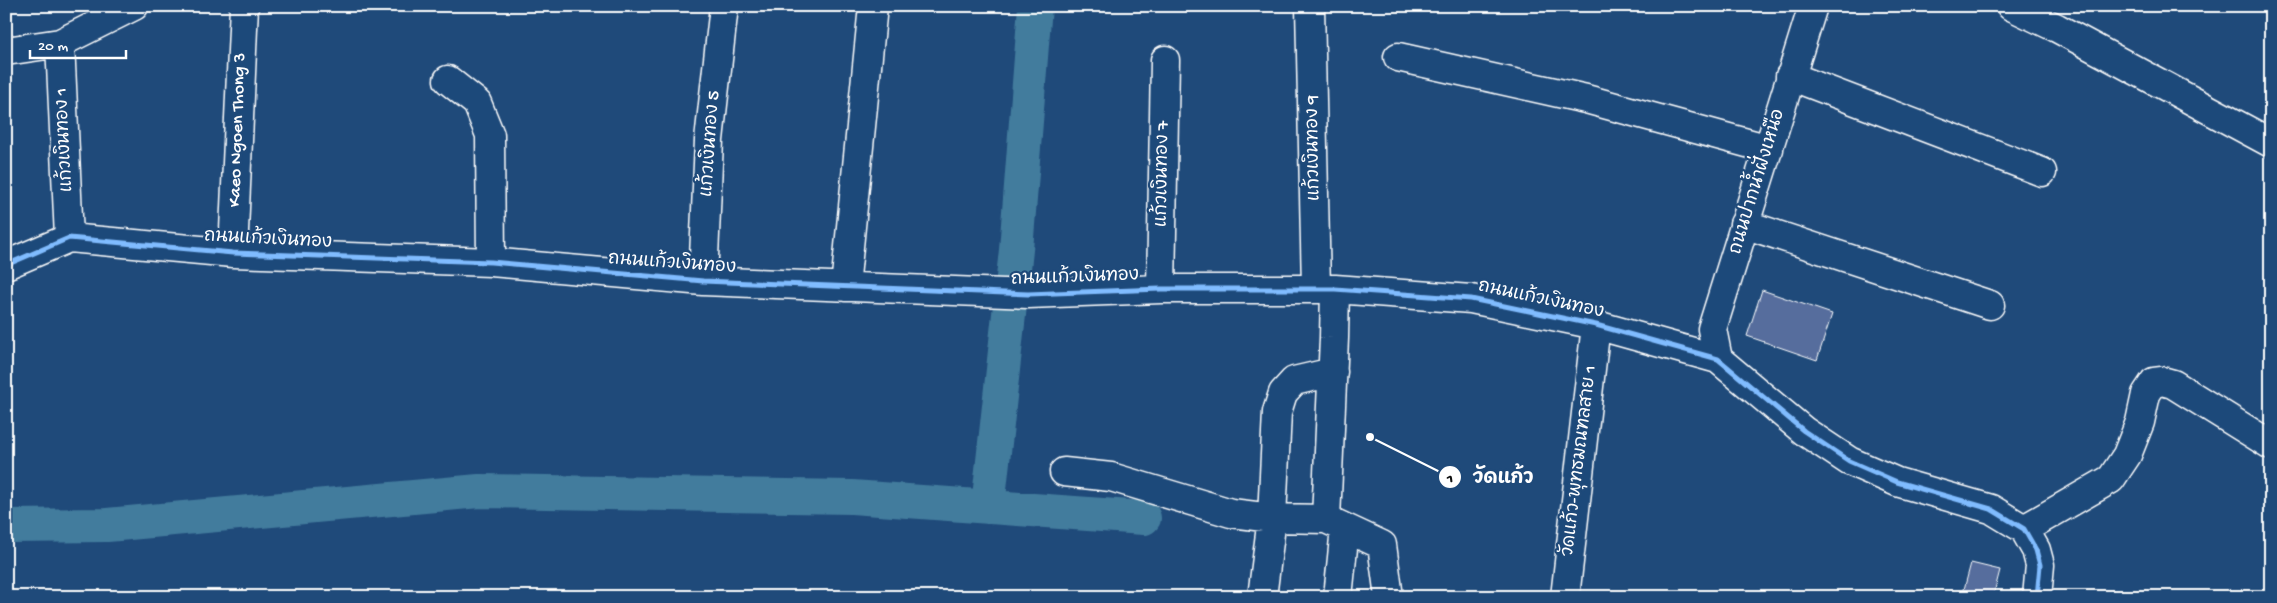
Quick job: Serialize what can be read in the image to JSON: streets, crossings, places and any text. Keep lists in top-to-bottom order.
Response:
{
  "streets": {
    "street": [
      "Kaeo Ngoen Thong 3",
      "แก้วเงินทอง 1",
      "แก้วเงินทอง 5",
      "แก้วเงินทอง 9",
      "แก้วเงินทอง 7",
      "ถนนปากน้ำฝั่งเหนือ",
      "ถนนแก้วเงินทอง",
      "วัดแก้ว-พุทธมณฑลสาย 1"
    ]
  },
  "crossings": [
    ["Kaeo Ngoen Thong 3", "ถนนแก้วเงินทอง"],
    ["แก้วเงินทอง 1", "ถนนแก้วเงินทอง"],
    ["แก้วเงินทอง 5", "ถนนแก้วเงินทอง"],
    ["แก้วเงินทอง 9", "ถนนแก้วเงินทอง"],
    ["แก้วเงินทอง 7", "ถนนแก้วเงินทอง"],
    ["ถนนปากน้ำฝั่งเหนือ", "ถนนแก้วเงินทอง"],
    ["ถนนแก้วเงินทอง", "วัดแก้ว-พุทธมณฑลสาย 1"]
  ],
  "places": ["วัดแก้ว"],
  "scale_bar": "20 m"
}
